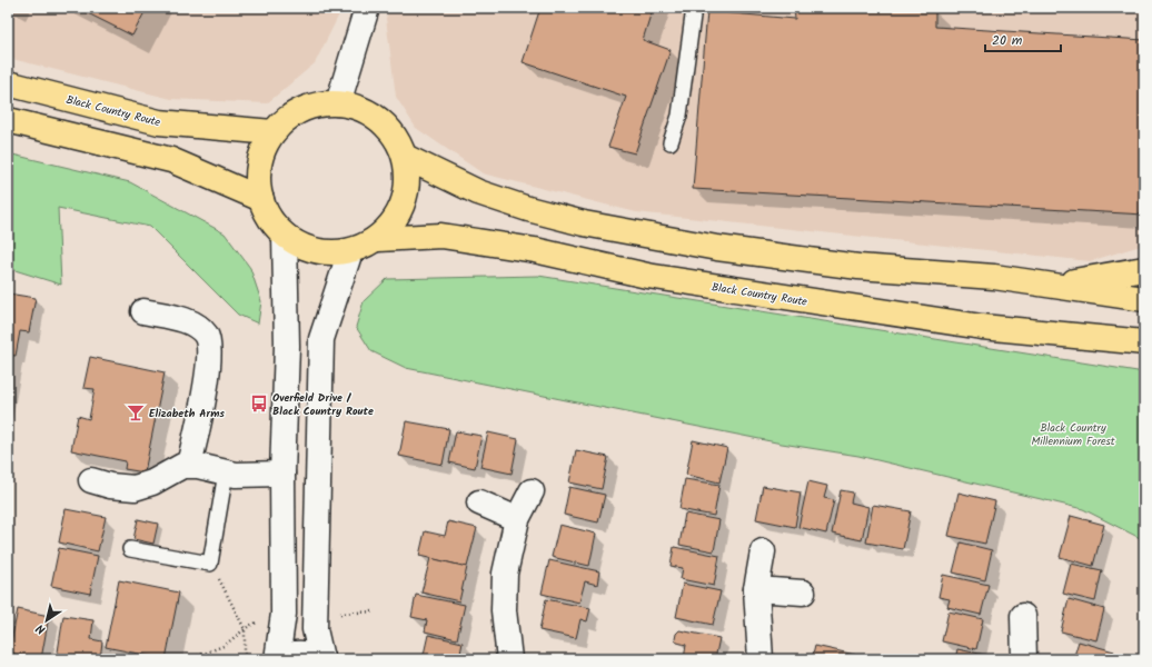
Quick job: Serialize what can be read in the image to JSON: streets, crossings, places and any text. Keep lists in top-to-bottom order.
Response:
{
  "streets": {
    "highway": ["Black Country Route"]
  },
  "parks": ["Black Country Millennium Forest"],
  "places": {
    "bus stop": ["Overfield Drive / Black Country Route"],
    "bar": ["Elizabeth Arms"]
  },
  "scale_bar": "20 m",
  "north": "bottom left"
}
